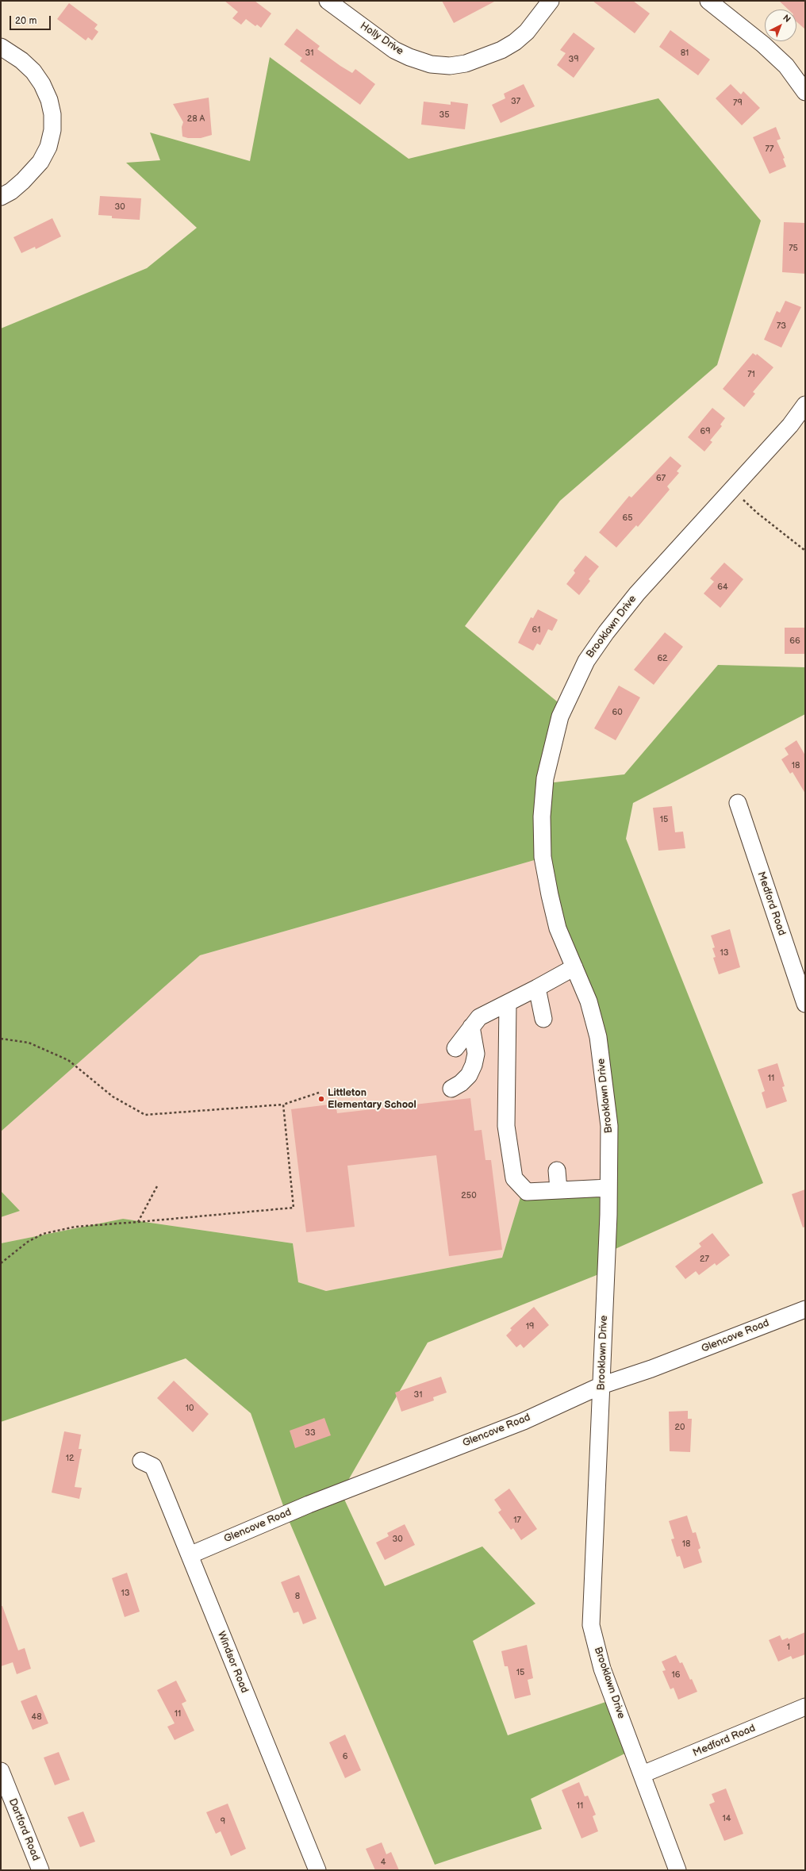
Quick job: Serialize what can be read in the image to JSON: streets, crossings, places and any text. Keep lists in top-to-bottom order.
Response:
{
  "streets": {
    "street": [
      "Holly Drive",
      "Brooklawn Drive",
      "Medford Road",
      "Glencove Road",
      "Windsor Road",
      "Dartford Road"
    ]
  },
  "crossings": [
    ["Brooklawn Drive", "Medford Road"],
    ["Brooklawn Drive", "Glencove Road"],
    ["Glencove Road", "Windsor Road"]
  ],
  "places": ["Littleton Elementary School"],
  "house_numbers": [
    "31",
    "81",
    "39",
    "37",
    "79",
    "35",
    "28 A",
    "77",
    "30",
    "75",
    "73",
    "71",
    "69",
    "67",
    "65",
    "64",
    "61",
    "66",
    "62",
    "60",
    "18",
    "15",
    "13",
    "11",
    "250",
    "27",
    "19",
    "31",
    "10",
    "20",
    "33",
    "12",
    "17",
    "30",
    "18",
    "13",
    "8",
    "1",
    "15",
    "16",
    "11",
    "48",
    "6",
    "11",
    "14",
    "9",
    "4"
  ],
  "scale_bar": "20 m",
  "north": "top right"
}
